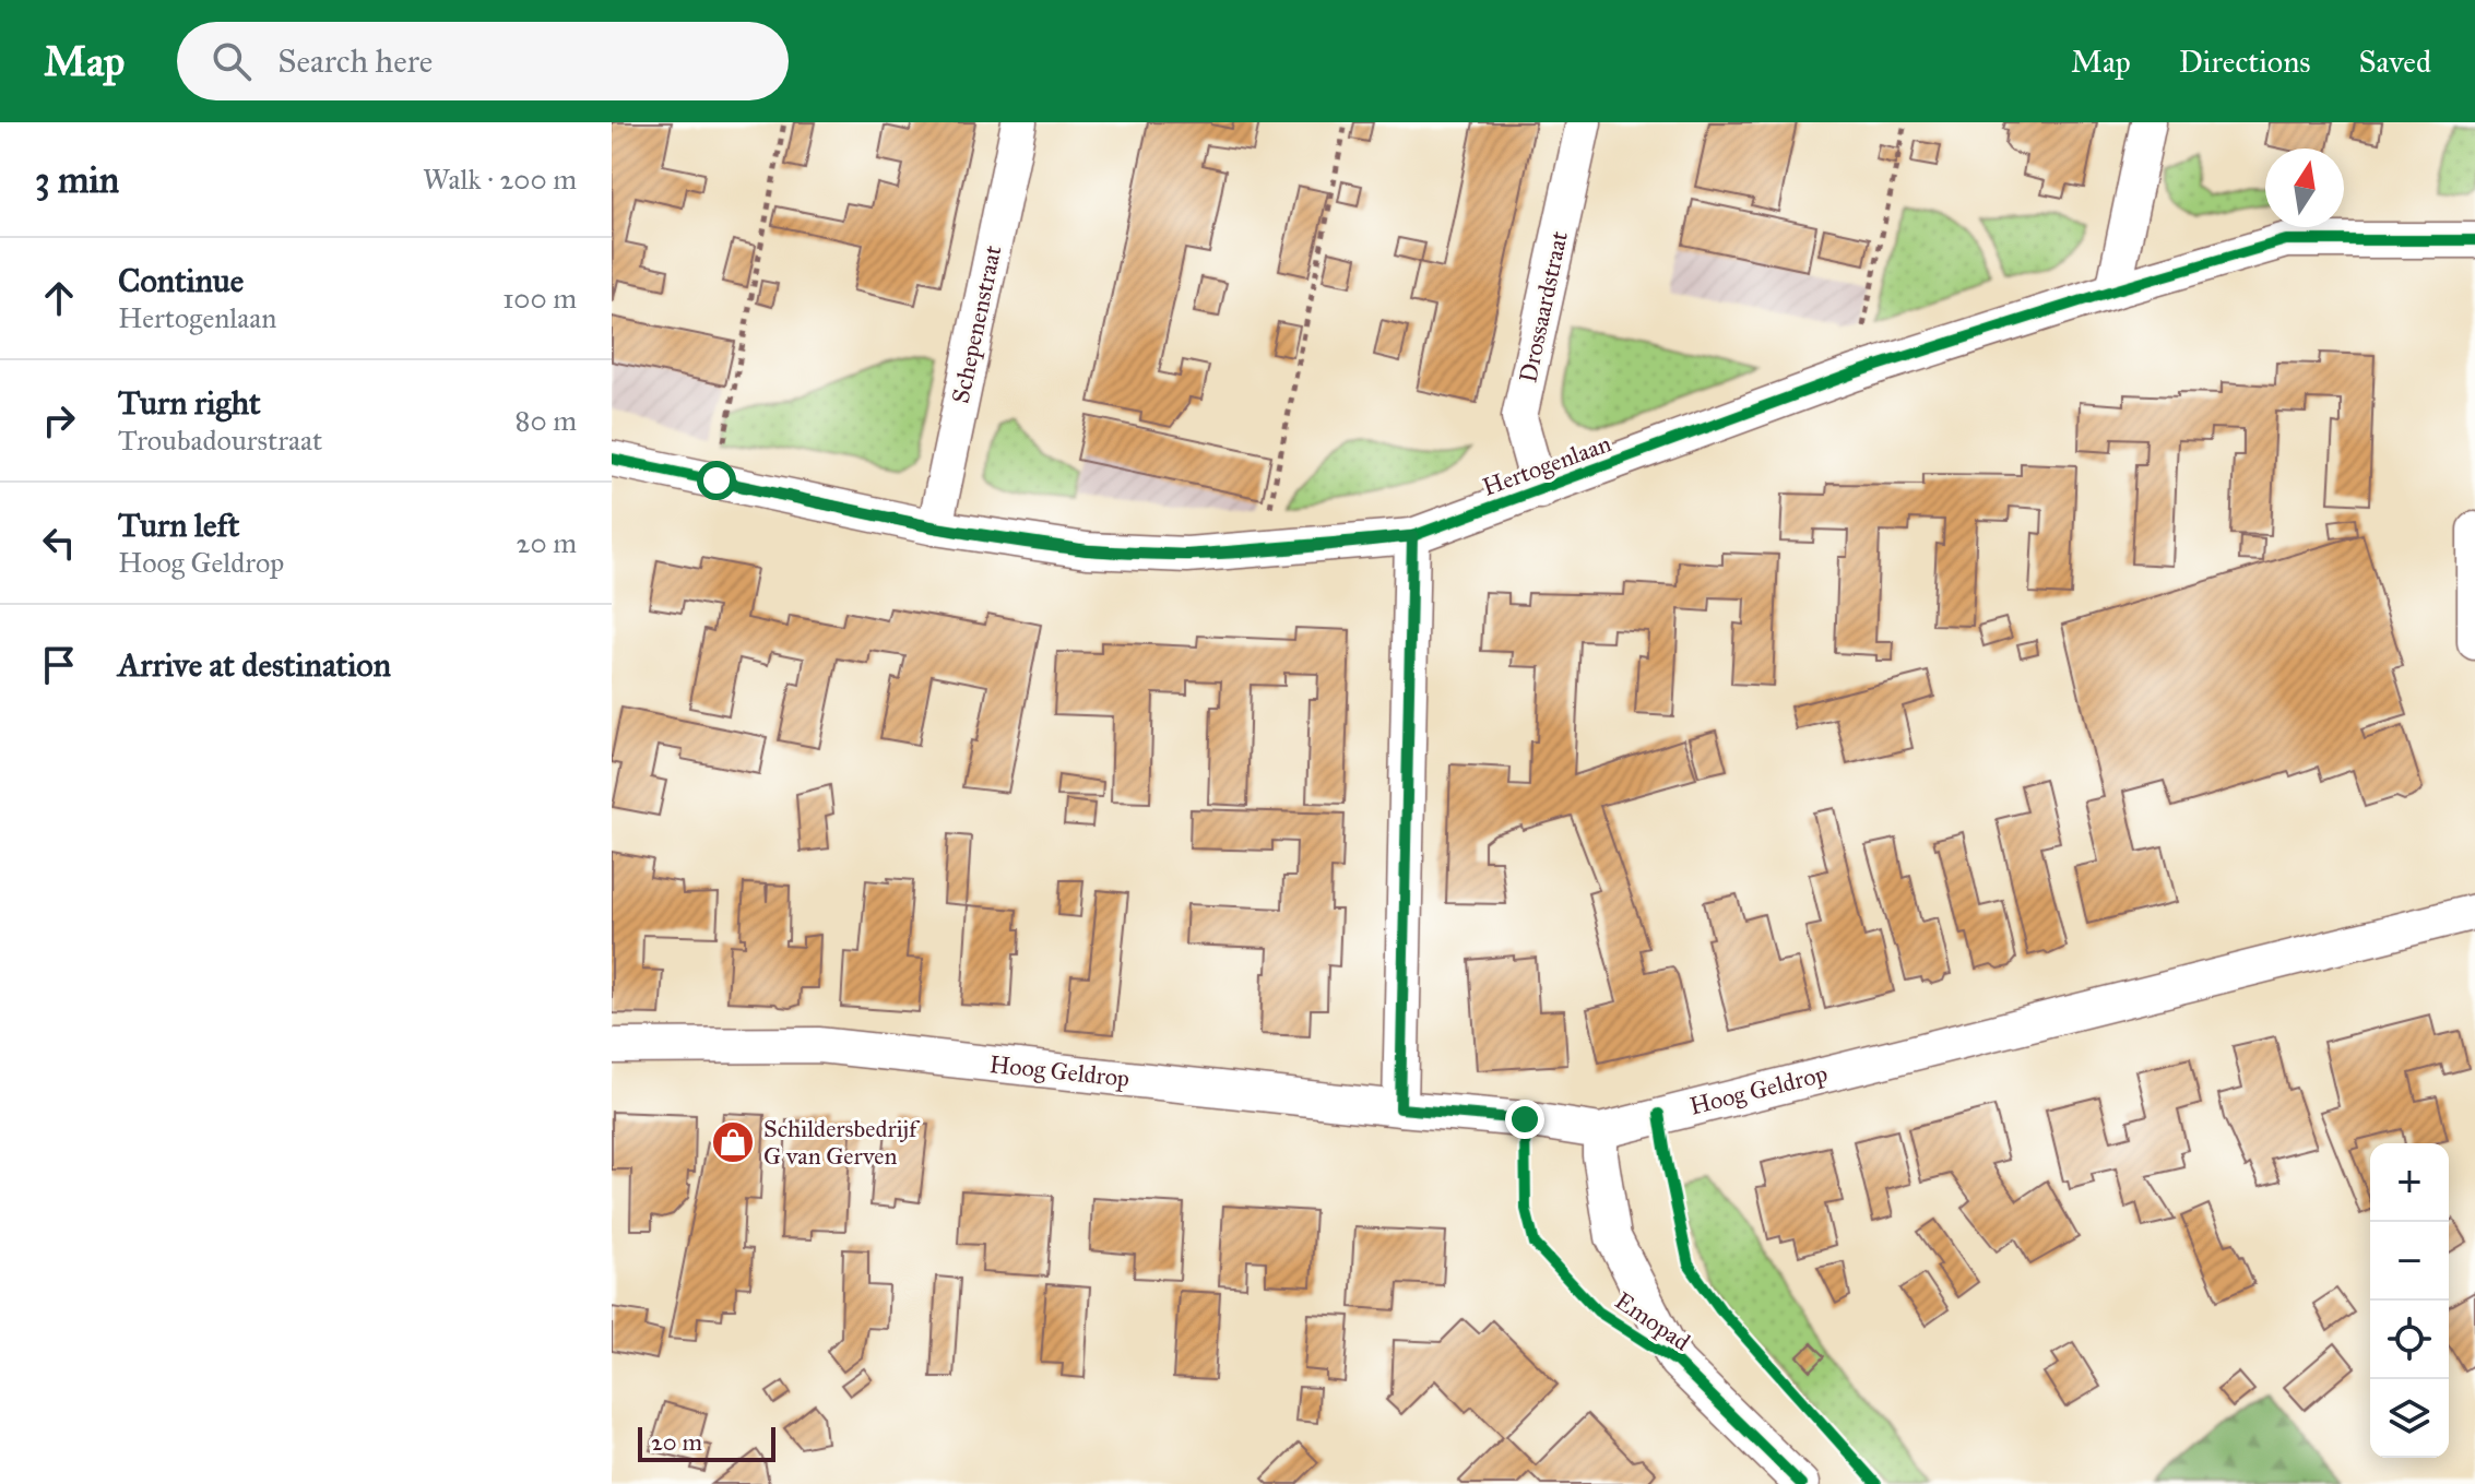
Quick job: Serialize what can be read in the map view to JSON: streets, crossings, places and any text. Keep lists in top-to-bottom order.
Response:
{
  "streets": {
    "street": [
      "Drossaardstraat",
      "Schepenenstraat",
      "Hertogenlaan",
      "Hoog Geldrop",
      "Emopad"
    ]
  },
  "crossings": [
    ["Drossaardstraat", "Hertogenlaan"],
    ["Schepenenstraat", "Hertogenlaan"],
    ["Hoog Geldrop", "Emopad"]
  ],
  "places": {
    "shop": ["Schildersbedrijf G van Gerven"]
  },
  "scale_bar": "20 m",
  "north": "top",
  "page": {
    "header": "Map",
    "search": "Search here",
    "nav": ["Map", "Directions", "Saved"],
    "heading": ["3 min", "Walk · 200 m"],
    "list": [
      ["Continue", "Hertogenlaan", "100 m"],
      ["Turn right", "Troubadourstraat", "80 m"],
      ["Turn left", "Hoog Geldrop", "20 m"],
      "Arrive at destination"
    ],
    "map_buttons": ["+", "−"],
    "scale": "20 m"
  }
}
